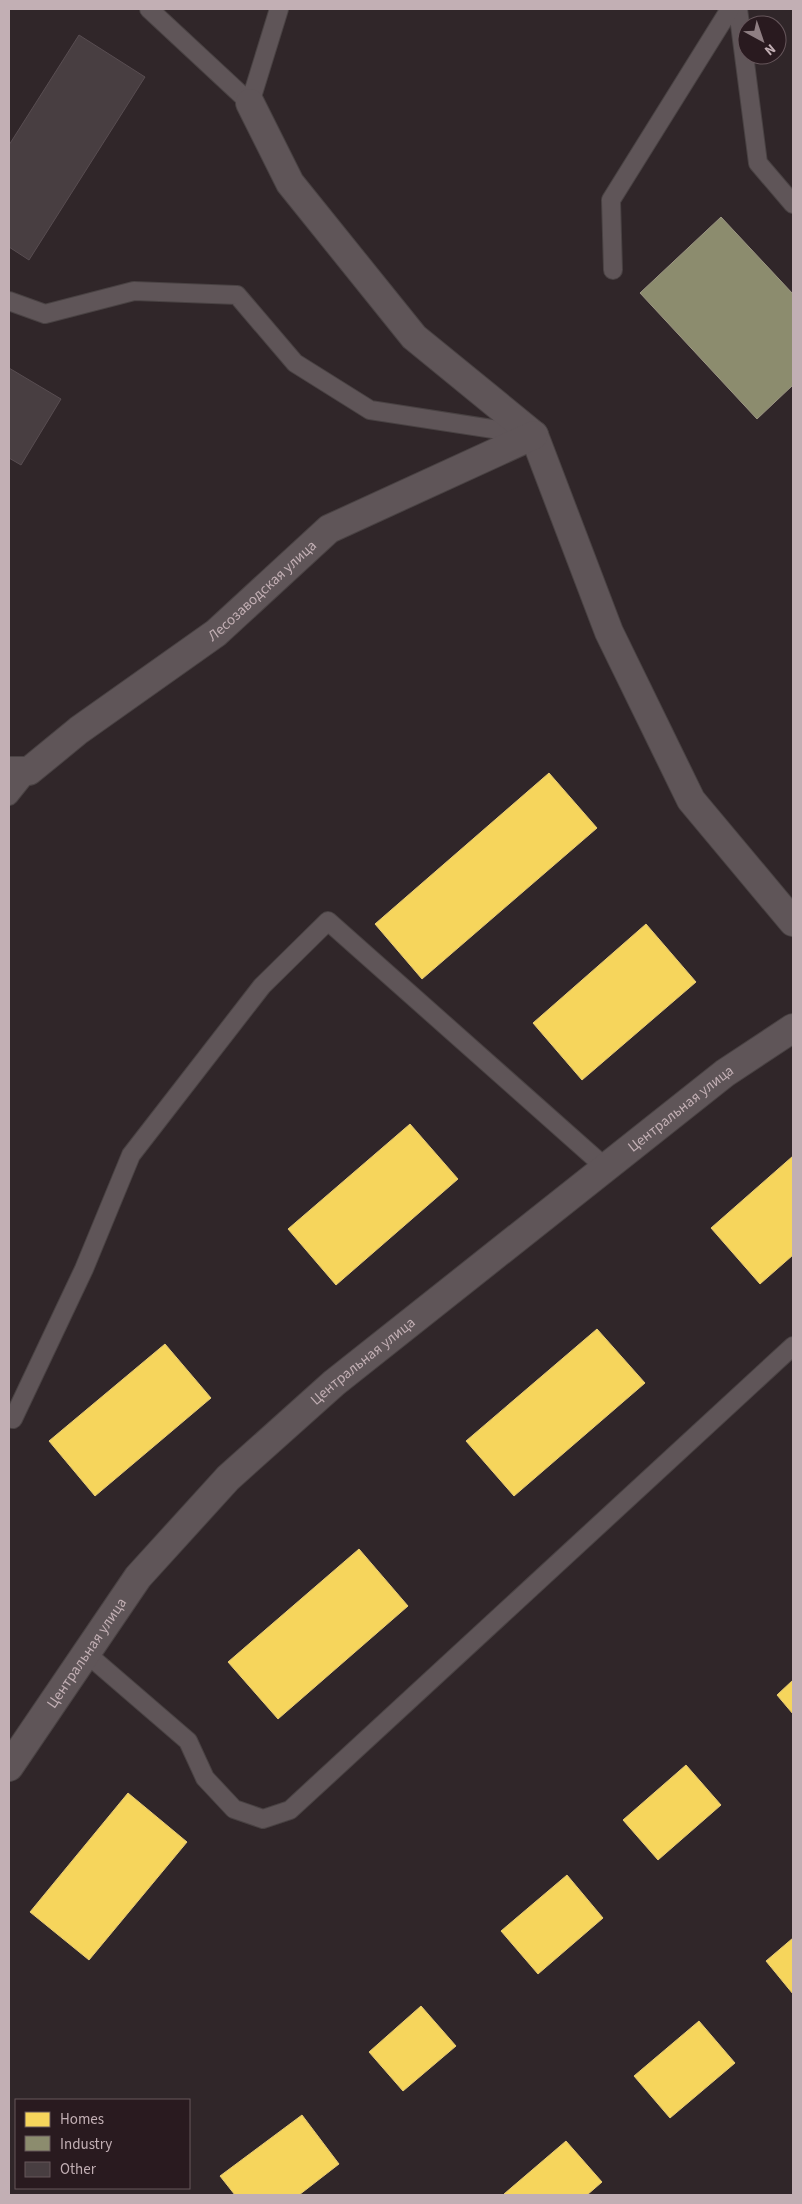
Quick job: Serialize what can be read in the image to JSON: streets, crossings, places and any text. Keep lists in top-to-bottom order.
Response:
{
  "streets": {
    "street": ["Лесозаводская улица", "Центральная улица"]
  },
  "legend": ["Homes", "Industry", "Other"],
  "north": "bottom right"
}
